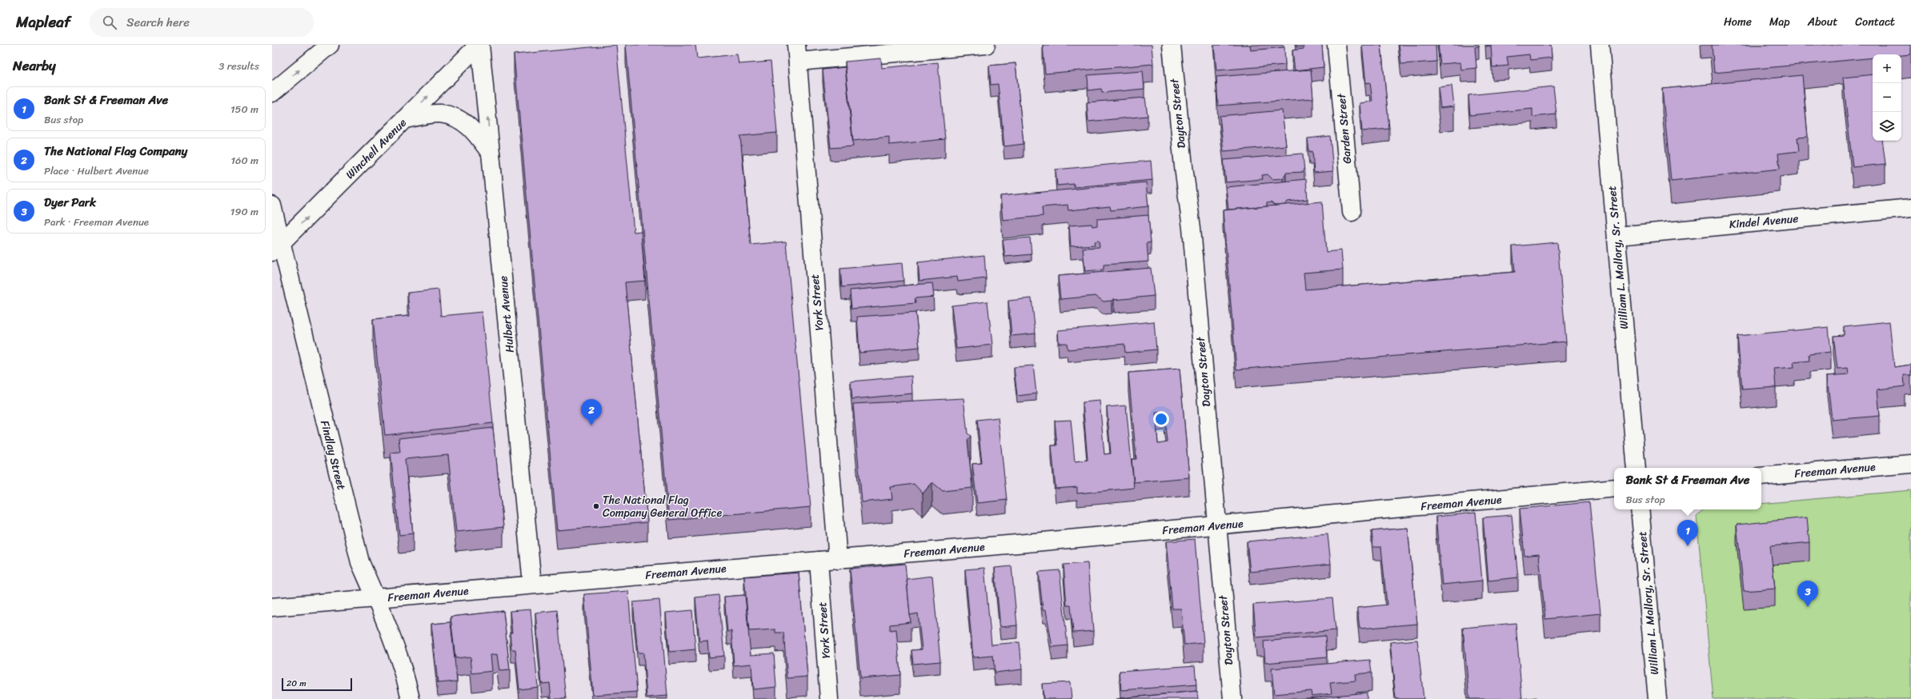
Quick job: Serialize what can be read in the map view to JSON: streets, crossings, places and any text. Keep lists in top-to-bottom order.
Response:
{
  "streets": {
    "main road": [
      "Dayton Street",
      "Garden Street",
      "Winchell Avenue",
      "Kindel Avenue",
      "William L. Mallory, Sr. Street",
      "York Street",
      "Hulbert Avenue",
      "Findlay Street",
      "Freeman Avenue"
    ]
  },
  "crossings": [
    ["Dayton Street", "Freeman Avenue"],
    ["Winchell Avenue", "Hulbert Avenue"],
    ["Winchell Avenue", "Findlay Street"],
    ["Kindel Avenue", "William L. Mallory, Sr. Street"],
    ["York Street", "Freeman Avenue"],
    ["Hulbert Avenue", "Freeman Avenue"],
    ["Findlay Street", "Freeman Avenue"]
  ],
  "one_way": ["Winchell Avenue"],
  "places": ["The National Flag Company General Office"],
  "scale_bar": "20 m",
  "page": {
    "header": "Mapleaf",
    "search": "Search here",
    "nav": [
      "Home",
      "Map",
      "About",
      "Contact"
    ],
    "heading": ["Nearby", "3 results"],
    "map_buttons": ["+", "−"],
    "list": [
      {
        "mark": "1",
        "name": "Bank St & Freeman Ave",
        "note": "Bus stop",
        "value": "150 m"
      },
      {
        "mark": "2",
        "name": "The National Flag Company",
        "note": "Place · Hulbert Avenue",
        "value": "160 m"
      },
      {
        "mark": "3",
        "name": "Dyer Park",
        "note": "Park · Freeman Avenue",
        "value": "190 m"
      }
    ],
    "pins": ["2", "1", "3"],
    "popup": ["Bank St & Freeman Ave", "Bus stop"],
    "scale": "20 m"
  }
}
